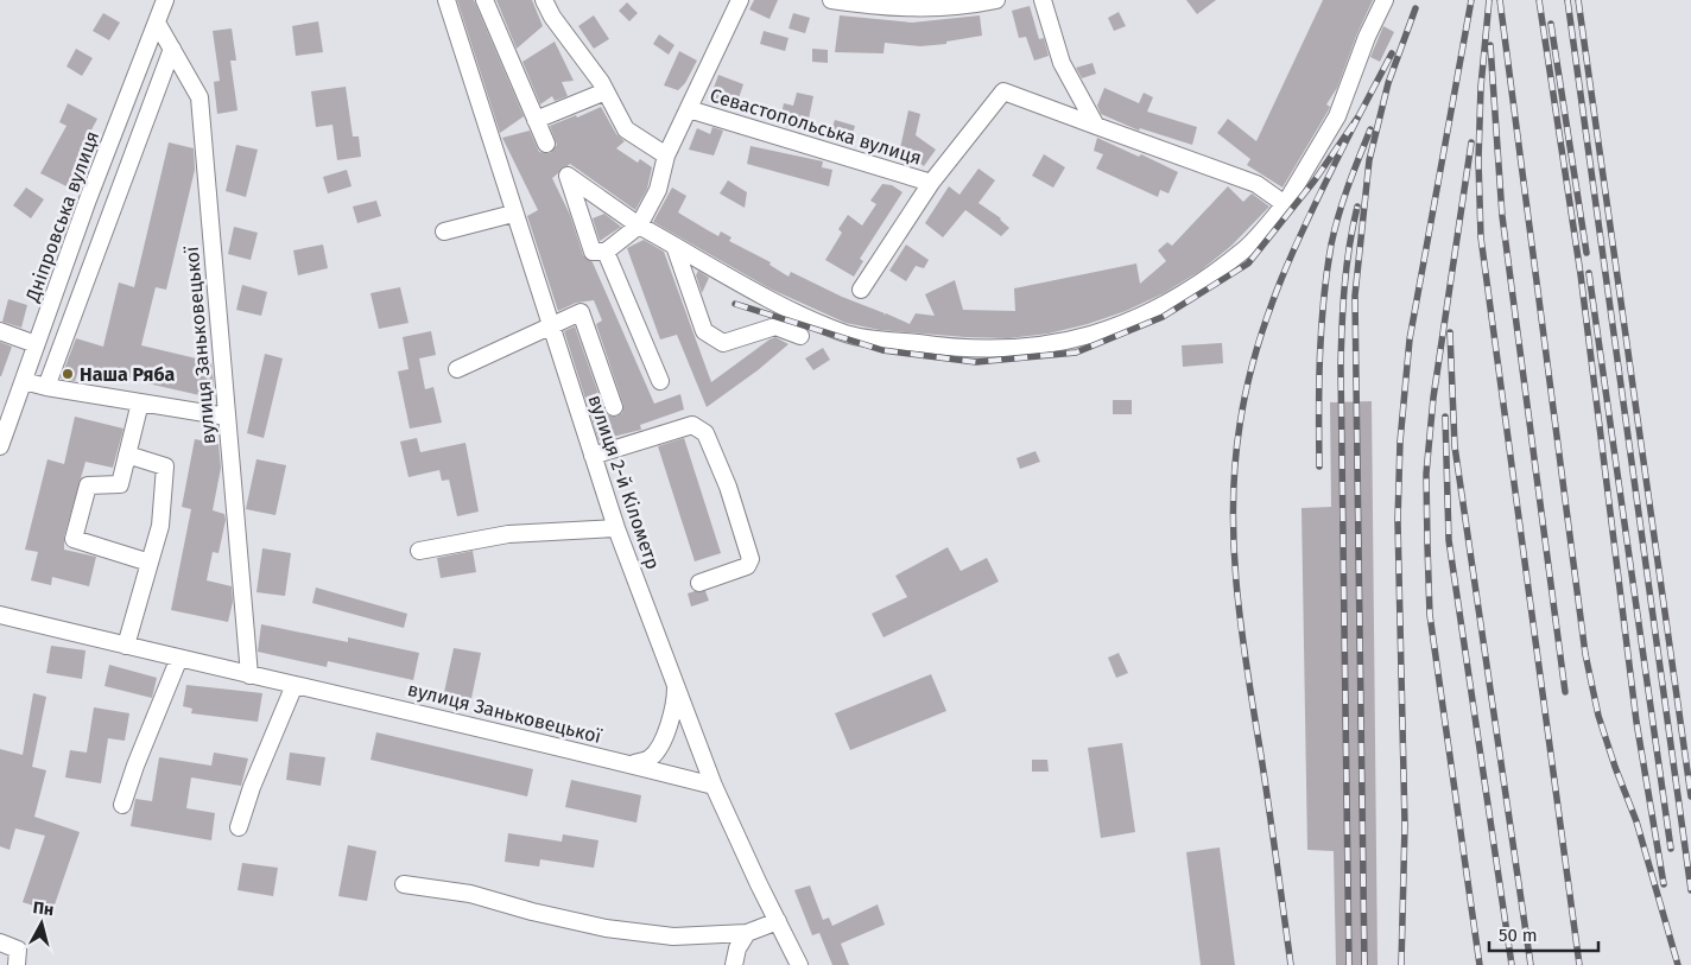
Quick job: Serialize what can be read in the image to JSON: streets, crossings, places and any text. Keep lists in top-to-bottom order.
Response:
{
  "streets": {
    "street": [
      "Севастопольська вулиця",
      "Дніпровська вулиця",
      "вулиця Заньковецької",
      "вулиця 2-й Кілометр"
    ]
  },
  "crossings": [
    ["Дніпровська вулиця", "вулиця Заньковецької"],
    ["вулиця Заньковецької", "вулиця 2-й Кілометр"]
  ],
  "places": ["Наша Ряба"],
  "scale_bar": "50 m",
  "north": "top"
}
